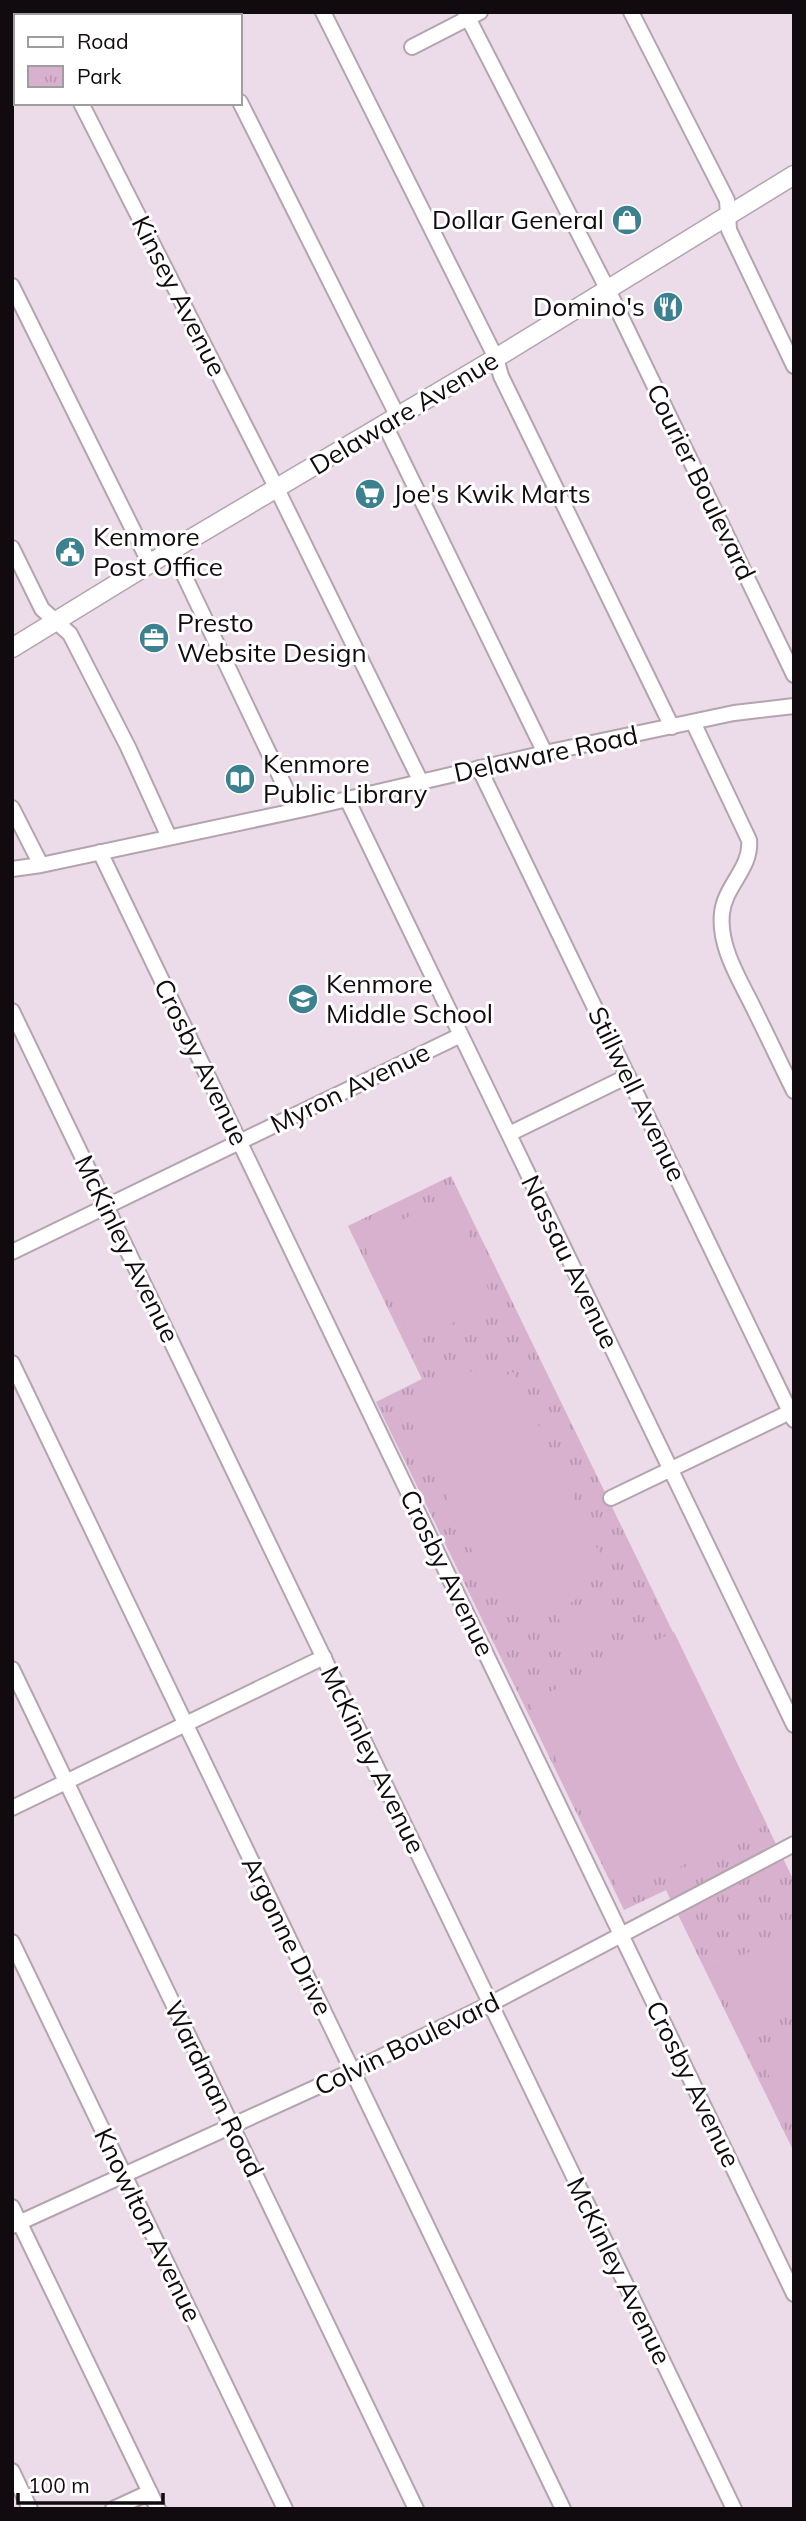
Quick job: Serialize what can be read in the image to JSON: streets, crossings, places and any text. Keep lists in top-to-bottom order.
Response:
{
  "streets": {
    "main road": ["Delaware Avenue"],
    "street": [
      "Kinsey Avenue",
      "Courier Boulevard",
      "Delaware Road",
      "Crosby Avenue",
      "Myron Avenue",
      "Stillwell Avenue",
      "McKinley Avenue",
      "Nassau Avenue",
      "Argonne Drive",
      "Colvin Boulevard",
      "Wardman Road",
      "Knowlton Avenue"
    ]
  },
  "crossings": [
    ["Kinsey Avenue", "Delaware Avenue"],
    ["Kinsey Avenue", "Delaware Road"],
    ["Delaware Avenue", "Courier Boulevard"],
    ["Delaware Road", "Crosby Avenue"],
    ["Delaware Road", "Stillwell Avenue"],
    ["Delaware Road", "Nassau Avenue"],
    ["Crosby Avenue", "Myron Avenue"],
    ["Crosby Avenue", "Colvin Boulevard"],
    ["Myron Avenue", "McKinley Avenue"],
    ["Myron Avenue", "Nassau Avenue"],
    ["McKinley Avenue", "Colvin Boulevard"],
    ["Argonne Drive", "Colvin Boulevard"],
    ["Colvin Boulevard", "Wardman Road"],
    ["Colvin Boulevard", "Knowlton Avenue"]
  ],
  "places": {
    "shop": ["Dollar General"],
    "restaurant": ["Domino's"],
    "supermarket": ["Joe's Kwik Marts"],
    "public building": ["Kenmore Post Office"],
    "office": ["Presto Website Design"],
    "library": ["Kenmore Public Library"],
    "school or university": ["Kenmore Middle School"]
  },
  "legend": ["Road", "Park"],
  "scale_bar": "100 m"
}
